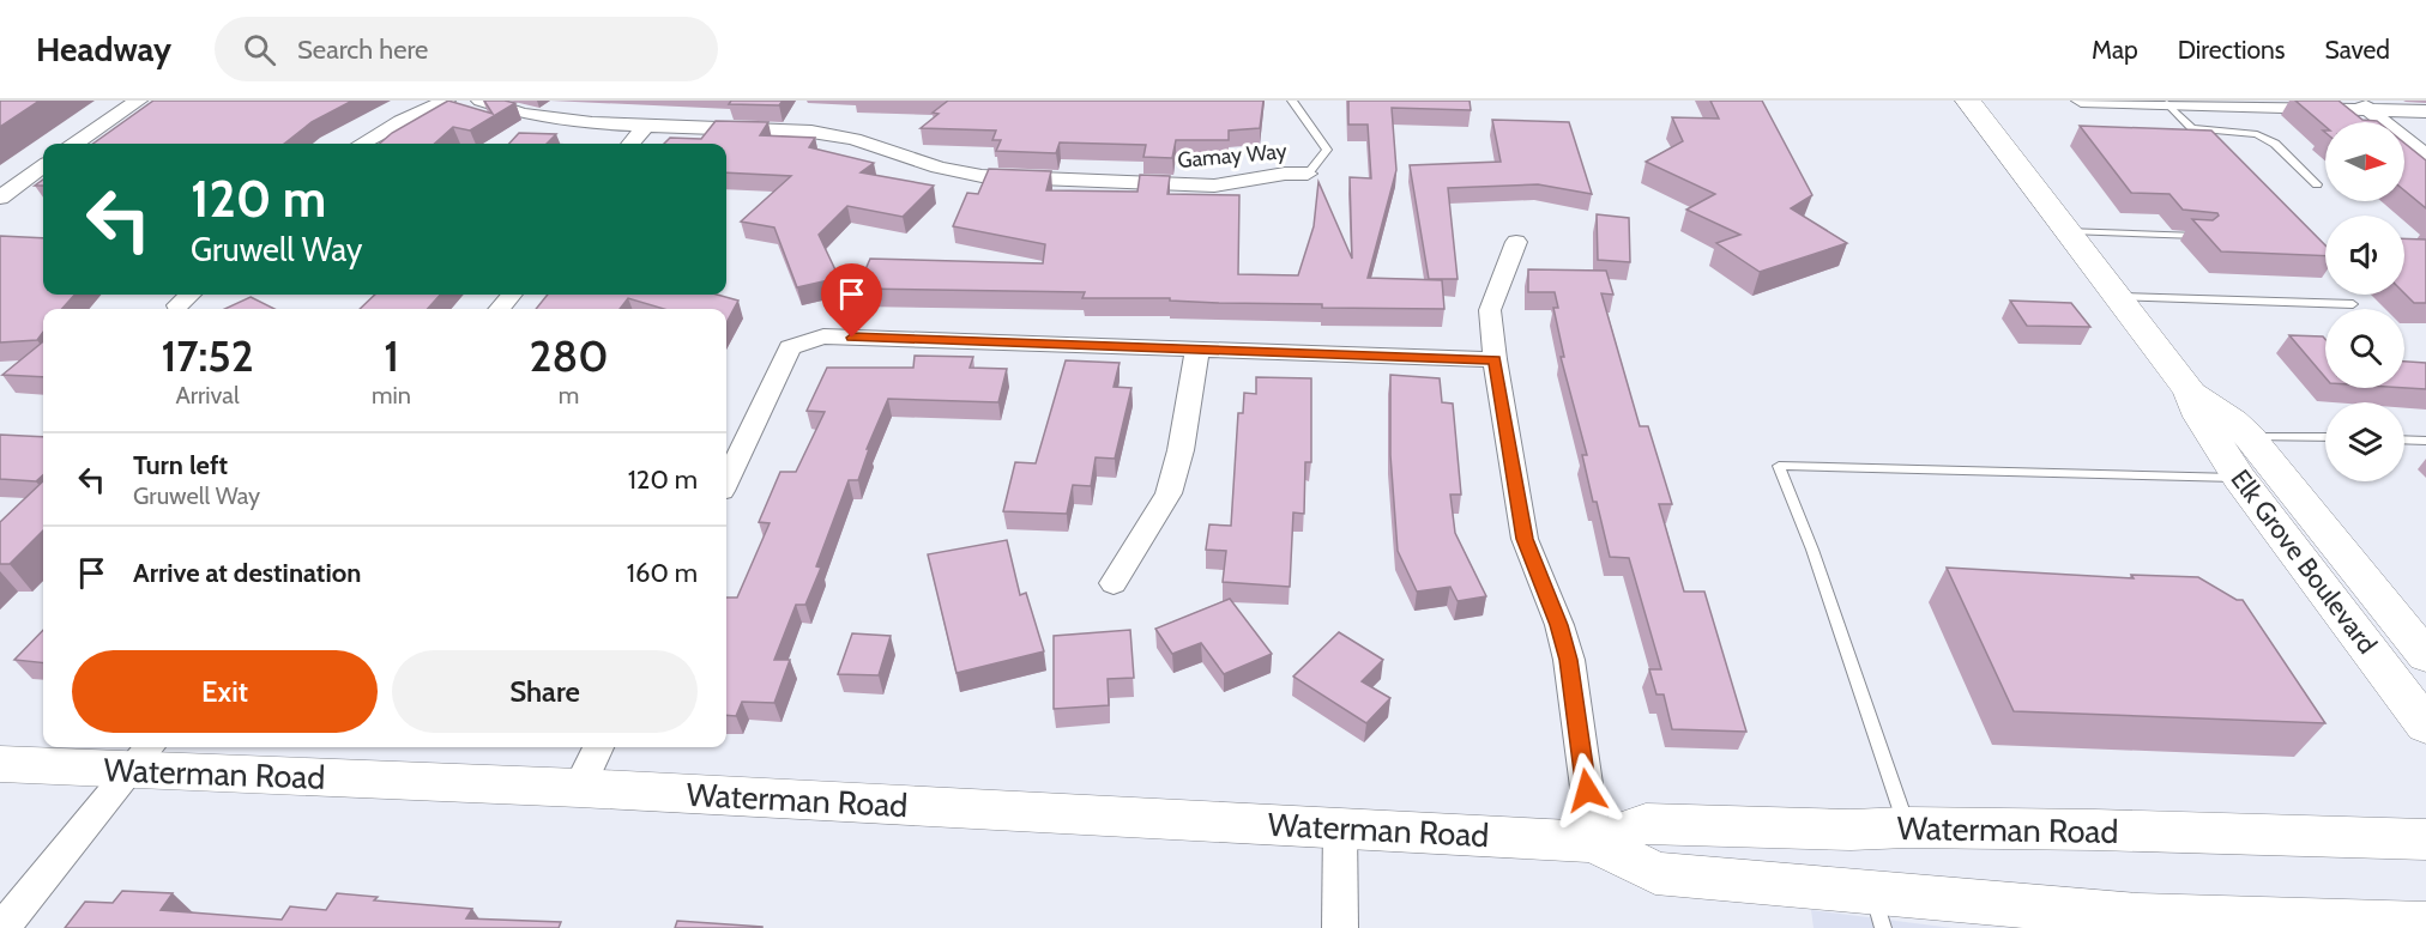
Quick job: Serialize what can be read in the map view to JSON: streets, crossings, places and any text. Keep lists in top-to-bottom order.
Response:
{
  "streets": {
    "main road": ["Elk Grove Boulevard", "Waterman Road"],
    "street": ["Gamay Way"]
  },
  "north": "right",
  "page": {
    "header": "Headway",
    "search": "Search here",
    "nav": ["Map", "Directions", "Saved"],
    "turn": ["120 m", "Gruwell Way"],
    "eta": [
      "17:52",
      "Arrival",
      "1",
      "min",
      "280",
      "m"
    ],
    "list": [
      {
        "name": "Turn left",
        "note": "Gruwell Way",
        "value": "120 m"
      },
      {
        "name": "Arrive at destination",
        "value": "160 m"
      }
    ],
    "buttons": ["Exit", "Share"]
  }
}
